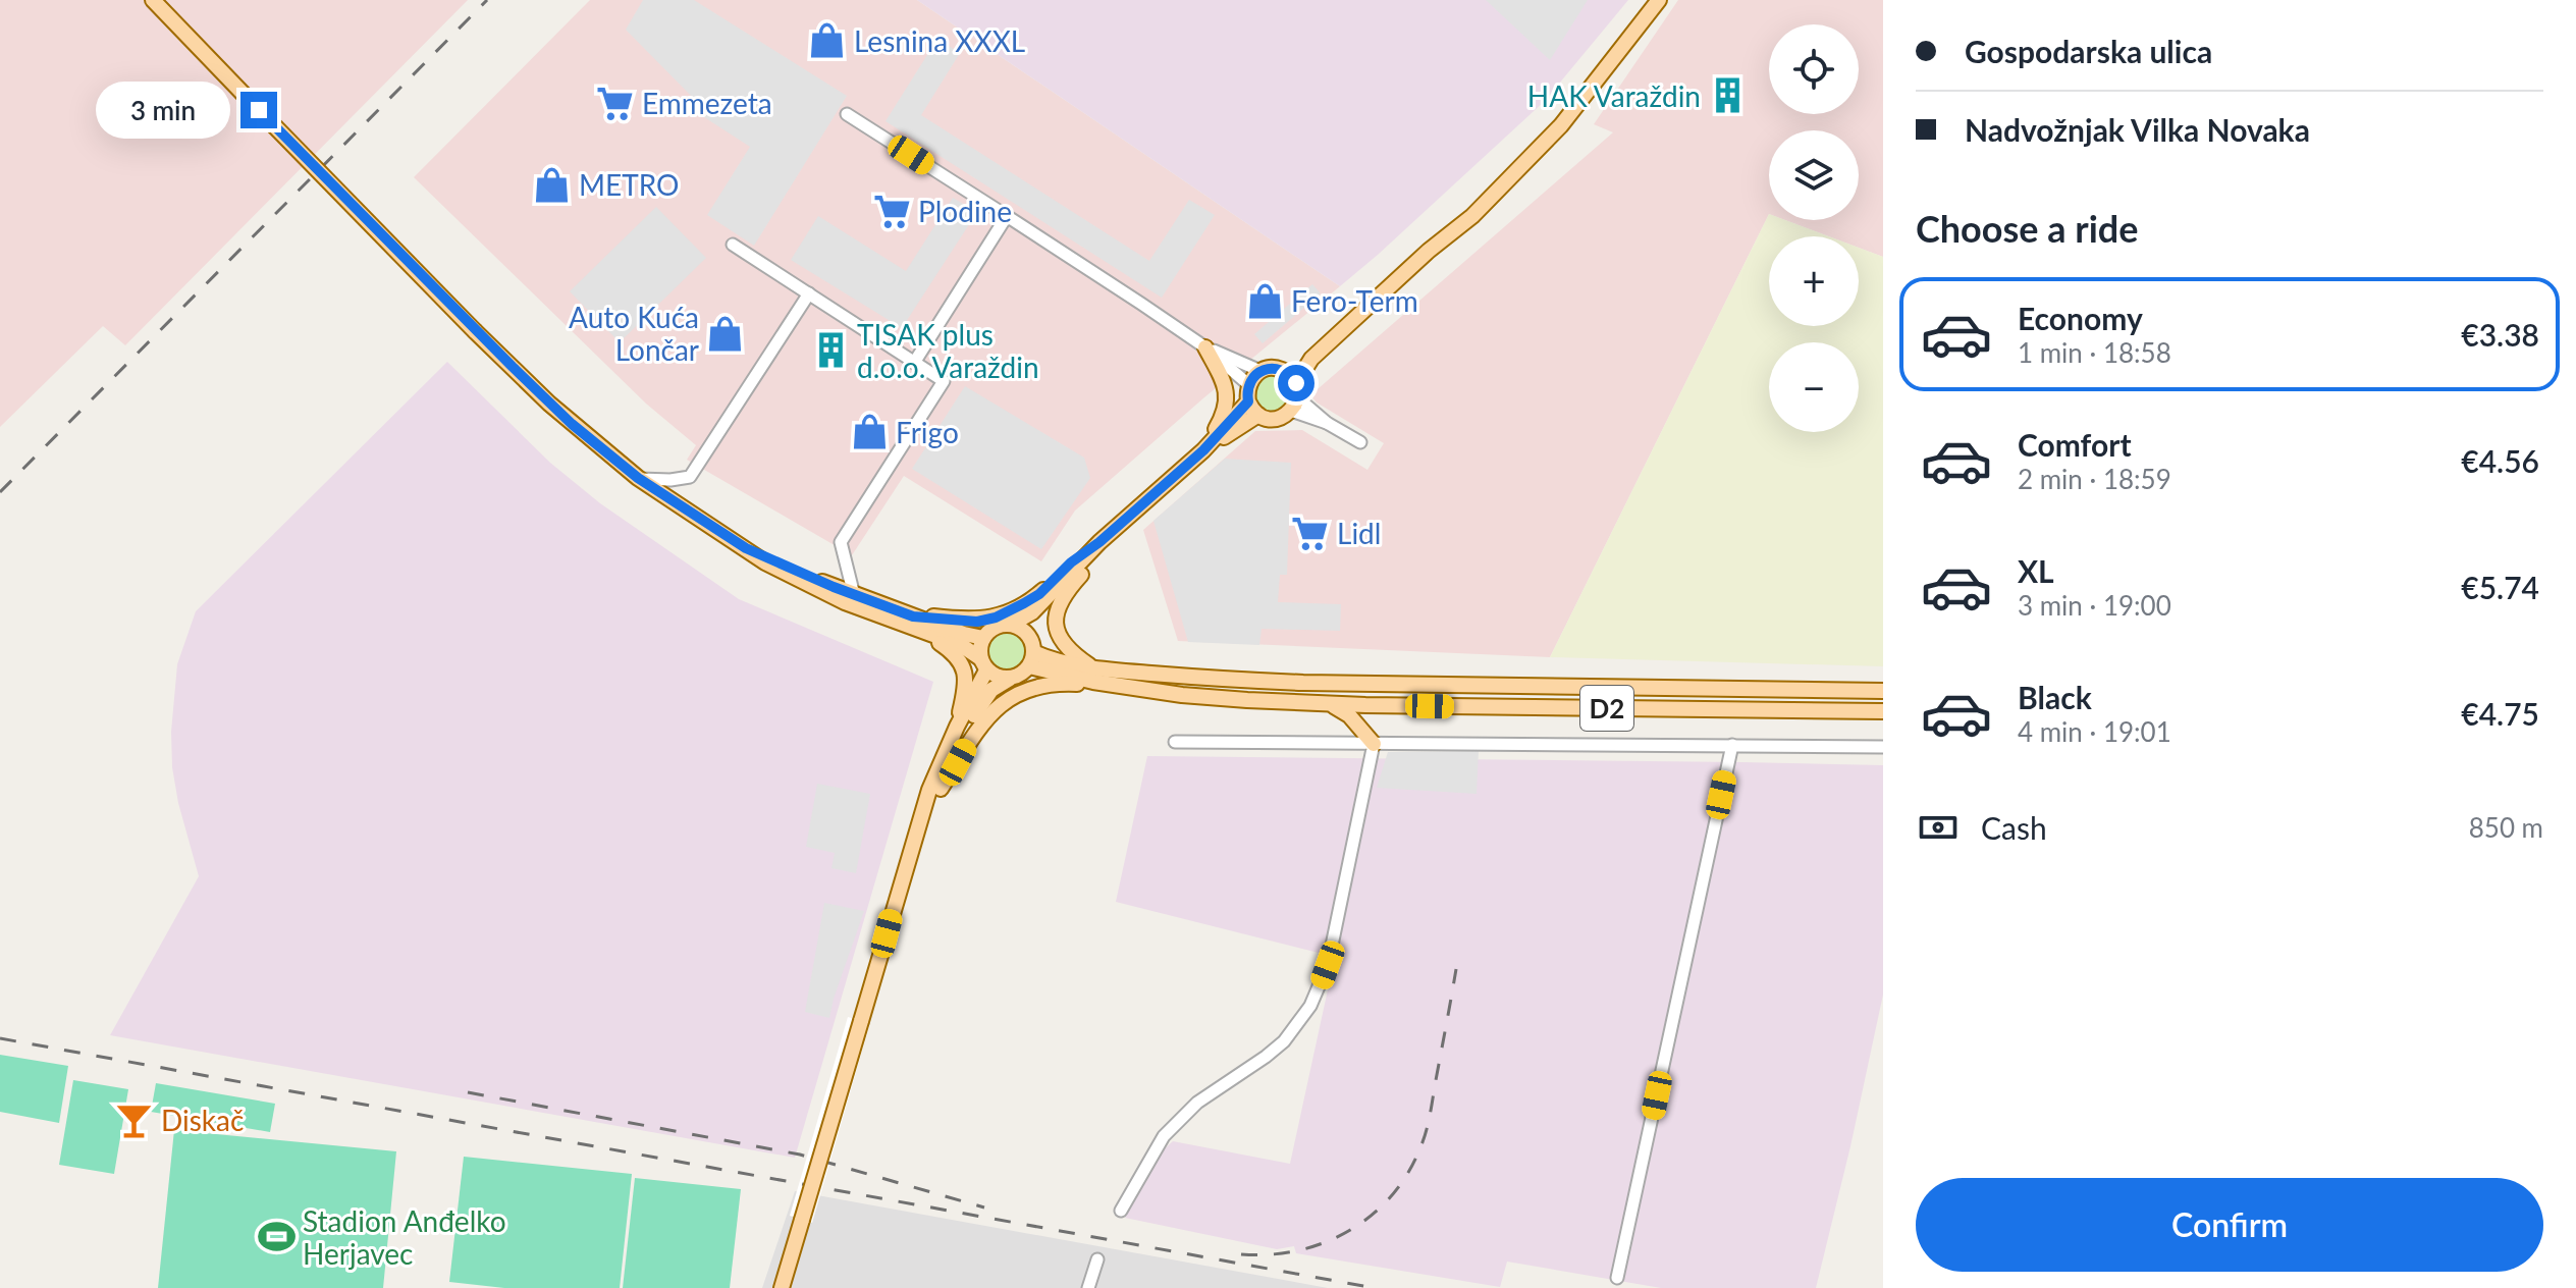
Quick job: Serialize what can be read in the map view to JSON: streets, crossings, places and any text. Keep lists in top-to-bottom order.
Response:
{
  "streets": {
    "main road": ["D2"]
  },
  "places": {
    "shop": [
      "Lesnina XXXL",
      "METRO",
      "Fero-Term",
      "Auto Kuća Lončar",
      "Frigo"
    ],
    "building": ["HAK Varaždin", "TISAK plus d.o.o. Varaždin"],
    "supermarket": ["Emmezeta", "Plodine", "Lidl"],
    "bar": ["Diskač"],
    "sports": ["Stadion Anđelko Herjavec"]
  },
  "page": {
    "banner": ["Gospodarska ulica", "Nadvožnjak Vilka Novaka"],
    "map_buttons": ["+", "−"],
    "bubble": "3 min",
    "heading": "Choose a ride",
    "list": [
      {
        "name": "Economy",
        "note": "1 min · 18:58",
        "value": "€3.38"
      },
      {
        "name": "Comfort",
        "note": "2 min · 18:59",
        "value": "€4.56"
      },
      {
        "name": "XL",
        "note": "3 min · 19:00",
        "value": "€5.74"
      },
      {
        "name": "Black",
        "note": "4 min · 19:01",
        "value": "€4.75"
      }
    ],
    "pay": ["Cash", "850 m"],
    "buttons": "Confirm"
  }
}
